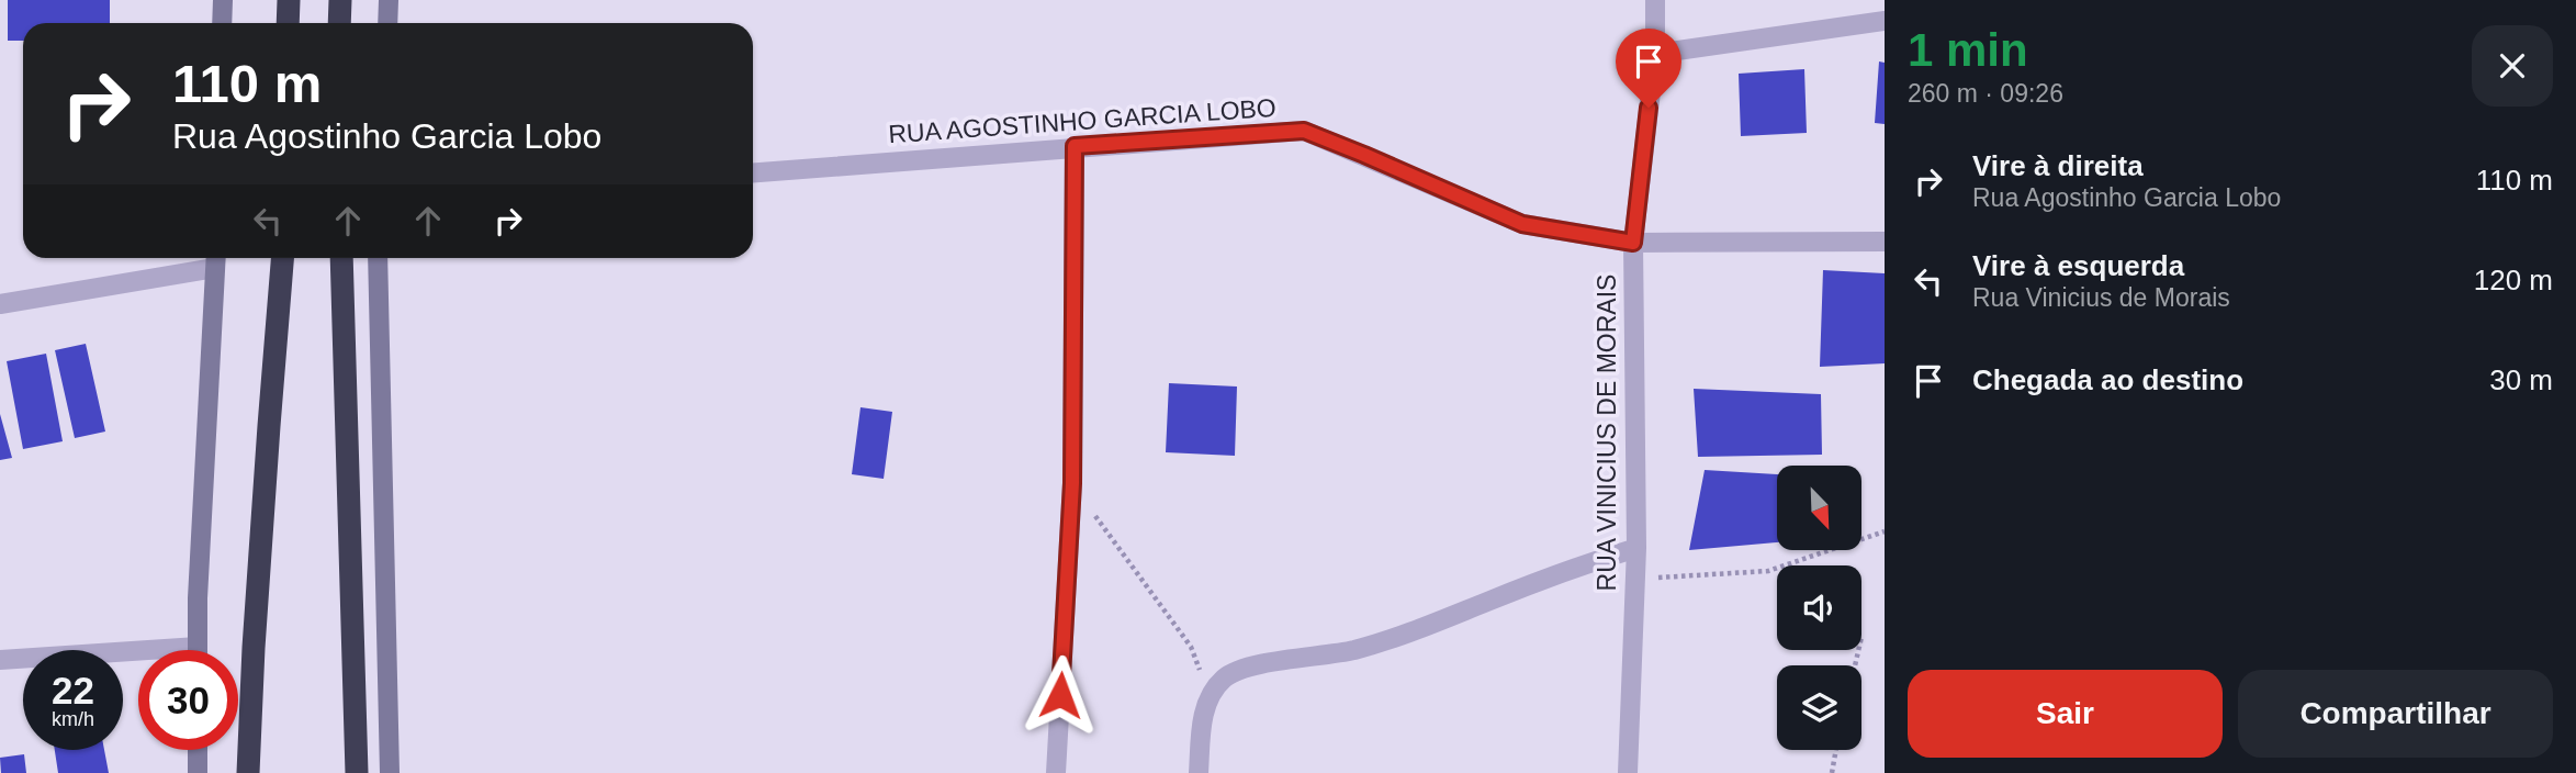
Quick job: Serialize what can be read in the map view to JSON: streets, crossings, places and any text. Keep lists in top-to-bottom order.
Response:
{
  "streets": {
    "street": ["RUA AGOSTINHO GARCIA LOBO", "RUA VINICIUS DE MORAIS"]
  },
  "crossings": [
    ["RUA AGOSTINHO GARCIA LOBO", "RUA VINICIUS DE MORAIS"]
  ],
  "north": "bottom right",
  "page": {
    "heading": ["1 min", "260 m · 09:26"],
    "turn": ["110 m", "Rua Agostinho Garcia Lobo"],
    "list": [
      {
        "name": "Vire à direita",
        "note": "Rua Agostinho Garcia Lobo",
        "value": "110 m"
      },
      {
        "name": "Vire à esquerda",
        "note": "Rua Vinicius de Morais",
        "value": "120 m"
      },
      {
        "name": "Chegada ao destino",
        "value": "30 m"
      }
    ],
    "speed": "22 km/h",
    "limit": "30",
    "buttons": ["Sair", "Compartilhar"]
  }
}
